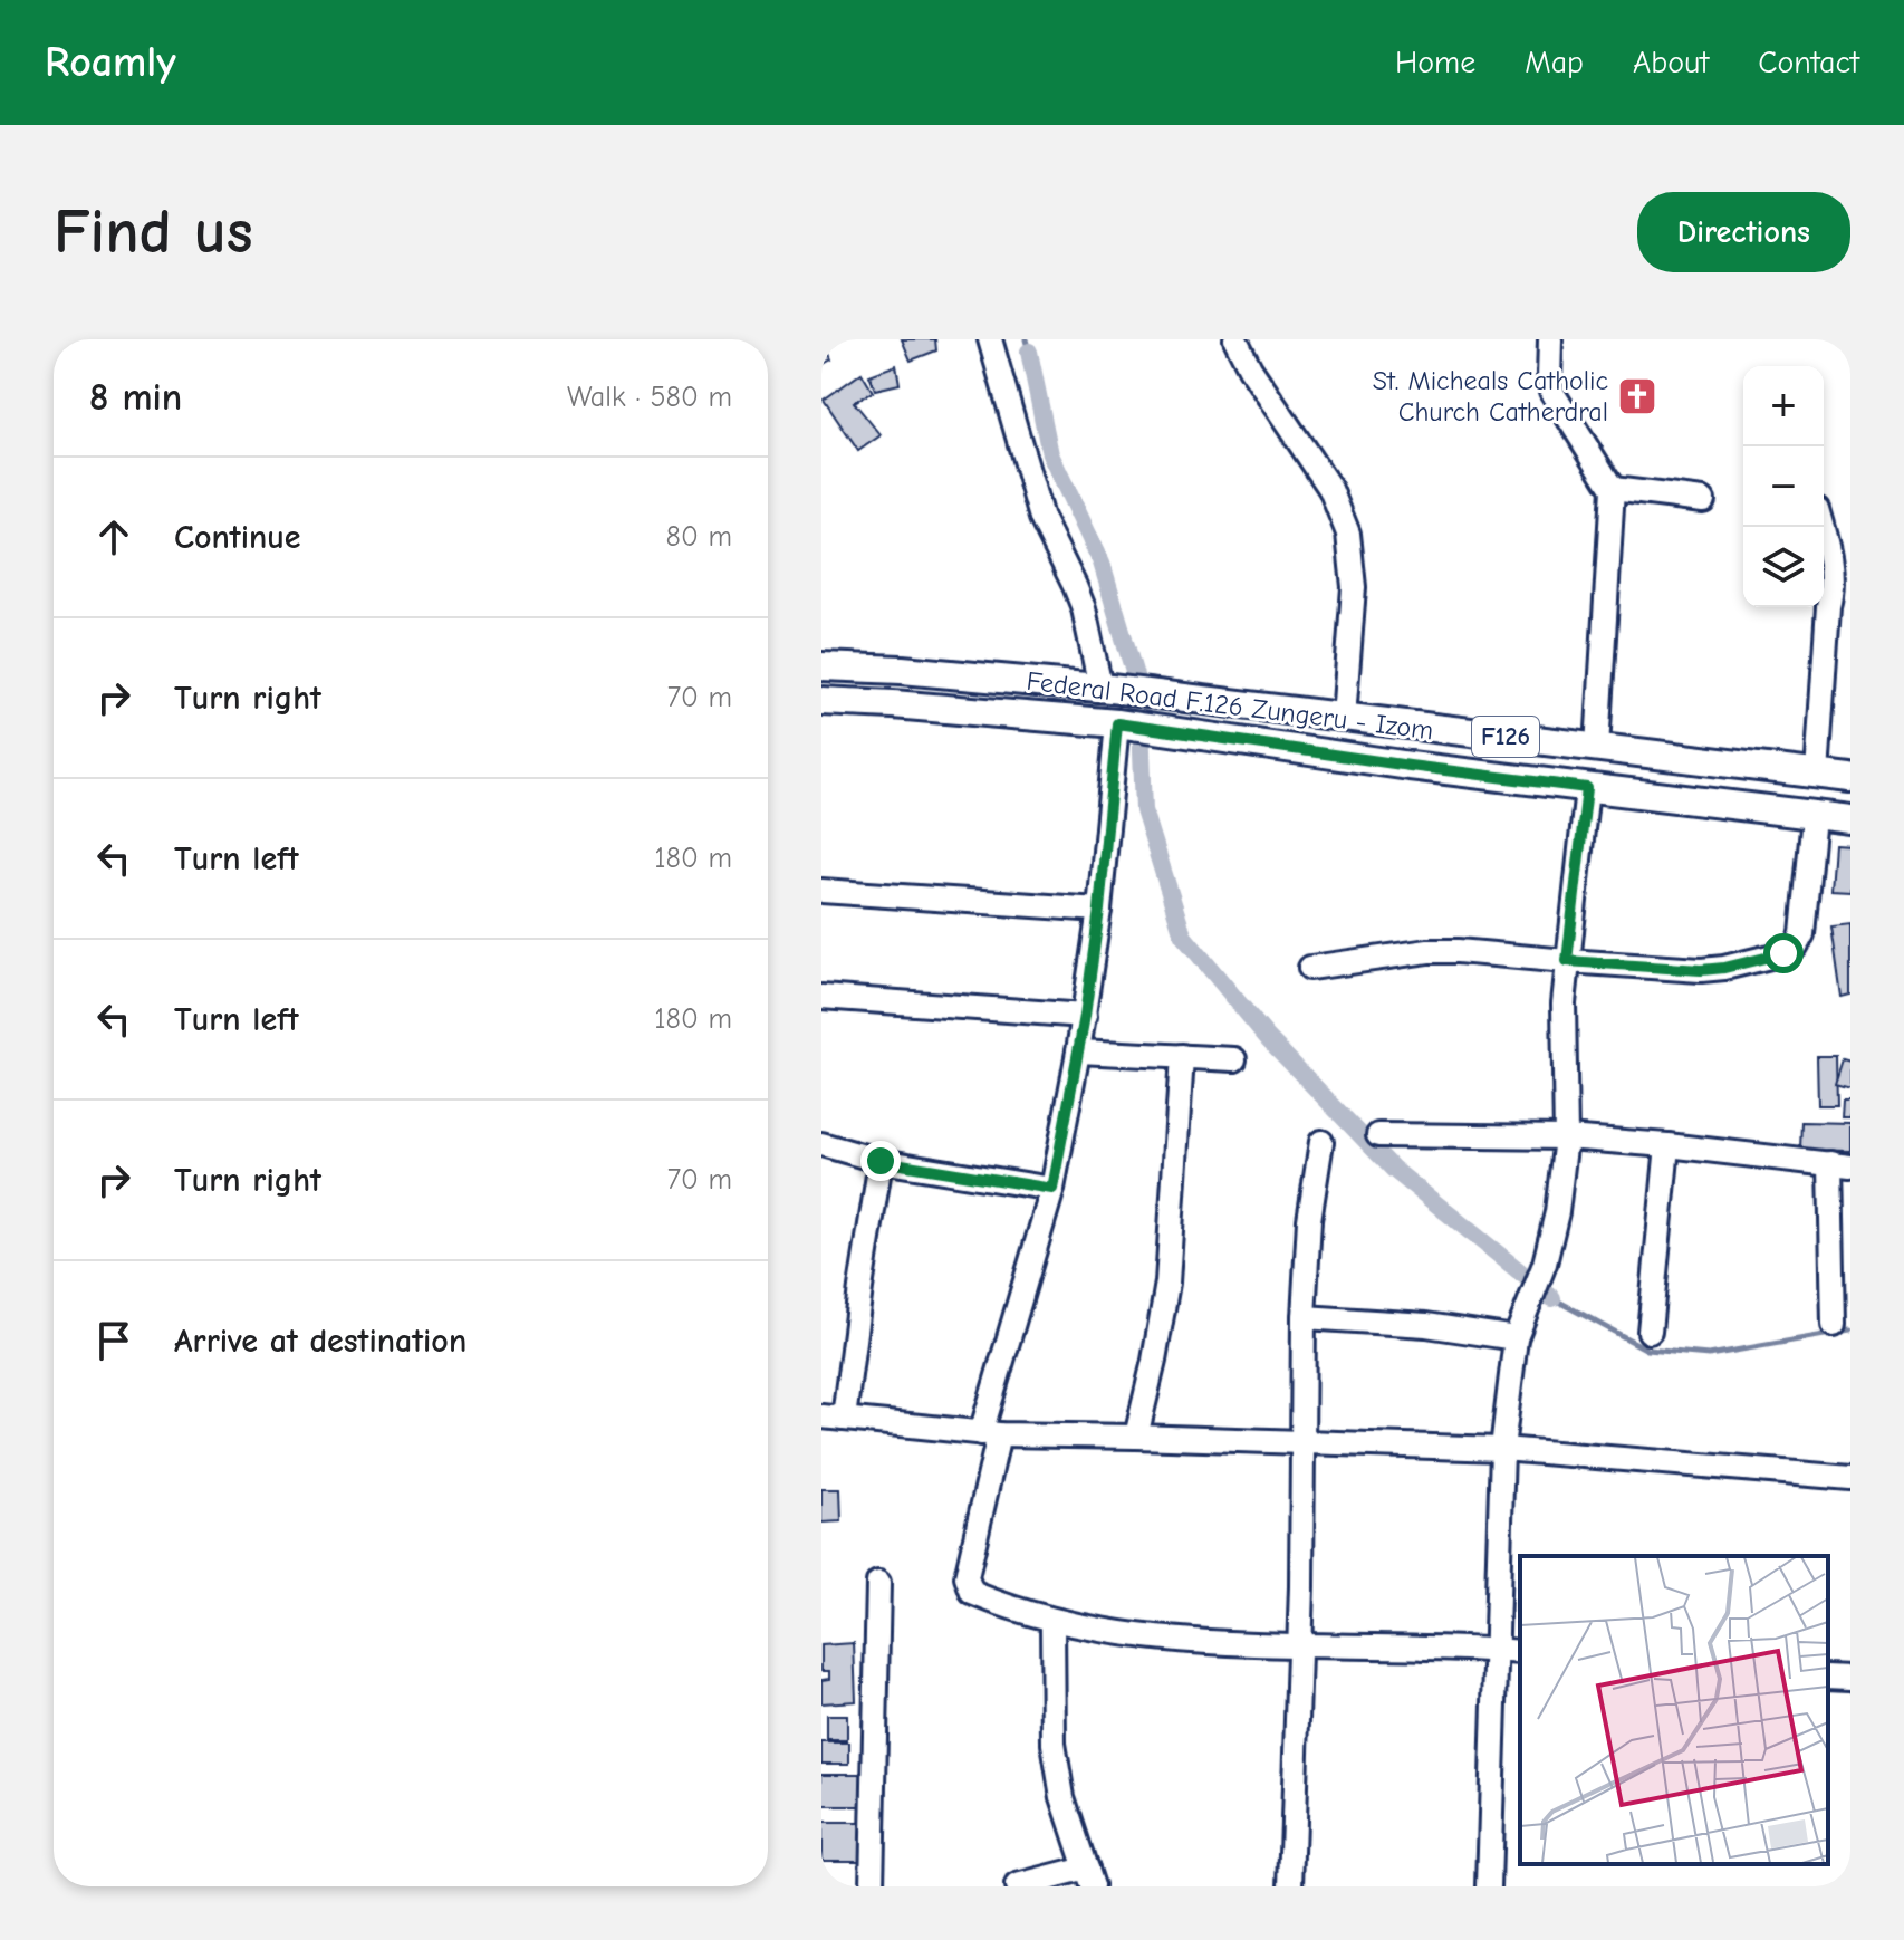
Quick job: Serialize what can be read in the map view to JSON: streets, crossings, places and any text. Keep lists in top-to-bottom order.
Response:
{
  "streets": {
    "main road": ["Federal Road F.126 Zungeru - Izom", "F126"]
  },
  "places": {
    "church": ["St. Micheals Catholic Church Catherdral"]
  },
  "page": {
    "header": "Roamly",
    "nav": [
      "Home",
      "Map",
      "About",
      "Contact"
    ],
    "buttons": "Directions",
    "title": "Find us",
    "heading": ["8 min", "Walk · 580 m"],
    "map_buttons": ["+", "−"],
    "list": [
      ["Continue", "80 m"],
      ["Turn right", "70 m"],
      ["Turn left", "180 m"],
      ["Turn left", "180 m"],
      ["Turn right", "70 m"],
      "Arrive at destination"
    ]
  }
}
